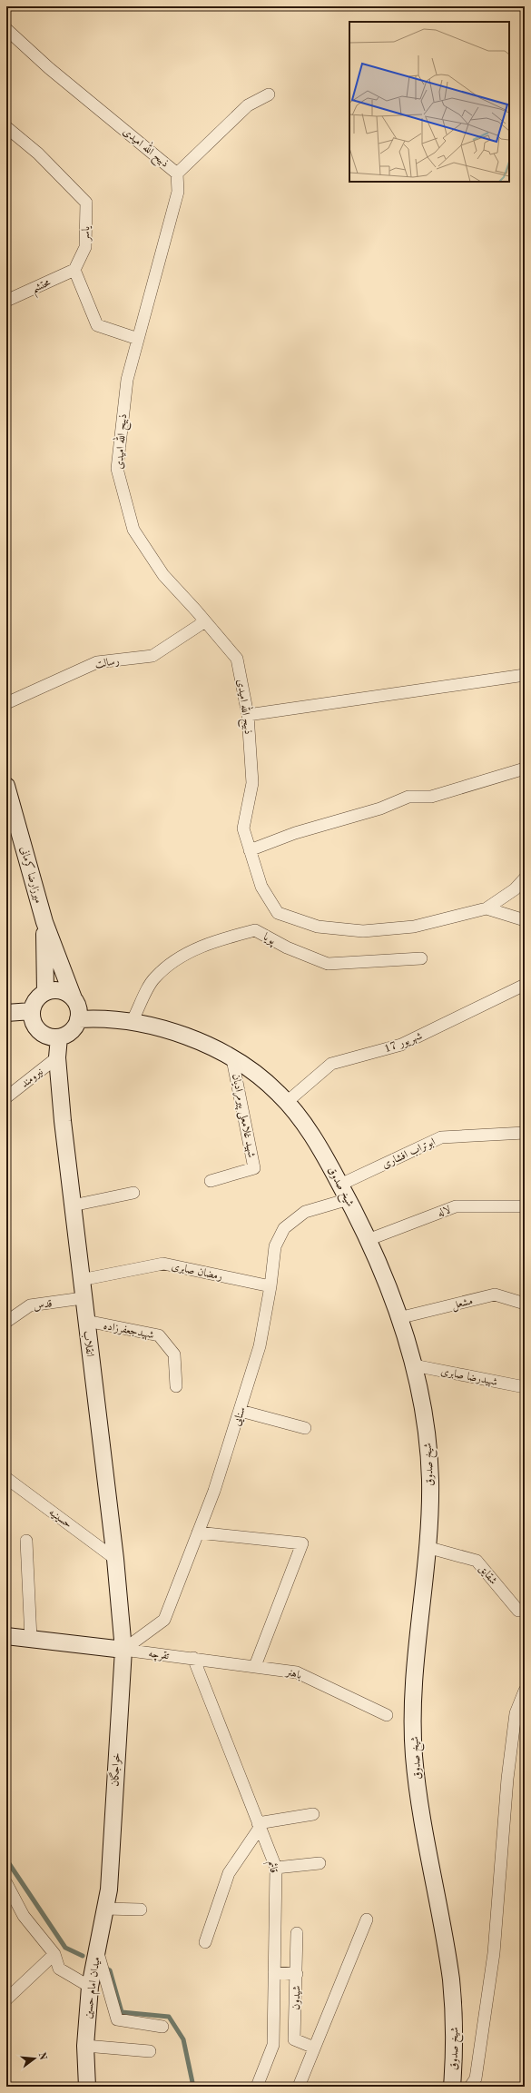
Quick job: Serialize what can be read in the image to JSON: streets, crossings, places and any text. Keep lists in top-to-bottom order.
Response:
{
  "streets": {
    "main road": [
      "میرزارضا کرمانی",
      "شیخ صدوق",
      "انقلاب",
      "خواجگان",
      "میدان امام حسین"
    ],
    "street": [
      "ذبیح الله امیدی",
      "یاسر",
      "محتشم",
      "رسالت",
      "پویا",
      "17 شهریور",
      "نیرومند",
      "شهید غلامعلی پیرمرادیان",
      "ابوتراب افشاری",
      "لاله",
      "رمضان صابری",
      "مشعل",
      "قدس",
      "شهیدجعفرزاده",
      "شهیدرضا صابری",
      "سنایی",
      "حسینیه",
      "شقایق",
      "تقرچه",
      "باهنر",
      "قائم",
      "شیدون"
    ]
  },
  "crossings": [
    ["ذبیح الله امیدی", "رسالت"],
    ["یاسر", "محتشم"],
    ["پویا", "شیخ صدوق"],
    ["17 شهریور", "شیخ صدوق"],
    ["نیرومند", "انقلاب"],
    ["شهید غلامعلی پیرمرادیان", "شیخ صدوق"],
    ["ابوتراب افشاری", "شیخ صدوق"],
    ["شیخ صدوق", "لاله"],
    ["شیخ صدوق", "مشعل"],
    ["شیخ صدوق", "انقلاب"],
    ["شیخ صدوق", "شهیدرضا صابری"],
    ["شیخ صدوق", "سنایی"],
    ["شیخ صدوق", "شقایق"],
    ["رمضان صابری", "انقلاب"],
    ["رمضان صابری", "سنایی"],
    ["قدس", "انقلاب"],
    ["شهیدجعفرزاده", "انقلاب"],
    ["انقلاب", "سنایی"],
    ["انقلاب", "حسینیه"],
    ["انقلاب", "تقرچه"],
    ["انقلاب", "خواجگان"],
    ["سنایی", "تقرچه"],
    ["سنایی", "خواجگان"],
    ["تقرچه", "باهنر"],
    ["تقرچه", "خواجگان"],
    ["تقرچه", "قائم"],
    ["باهنر", "قائم"],
    ["خواجگان", "میدان امام حسین"]
  ],
  "north": "right"
}
